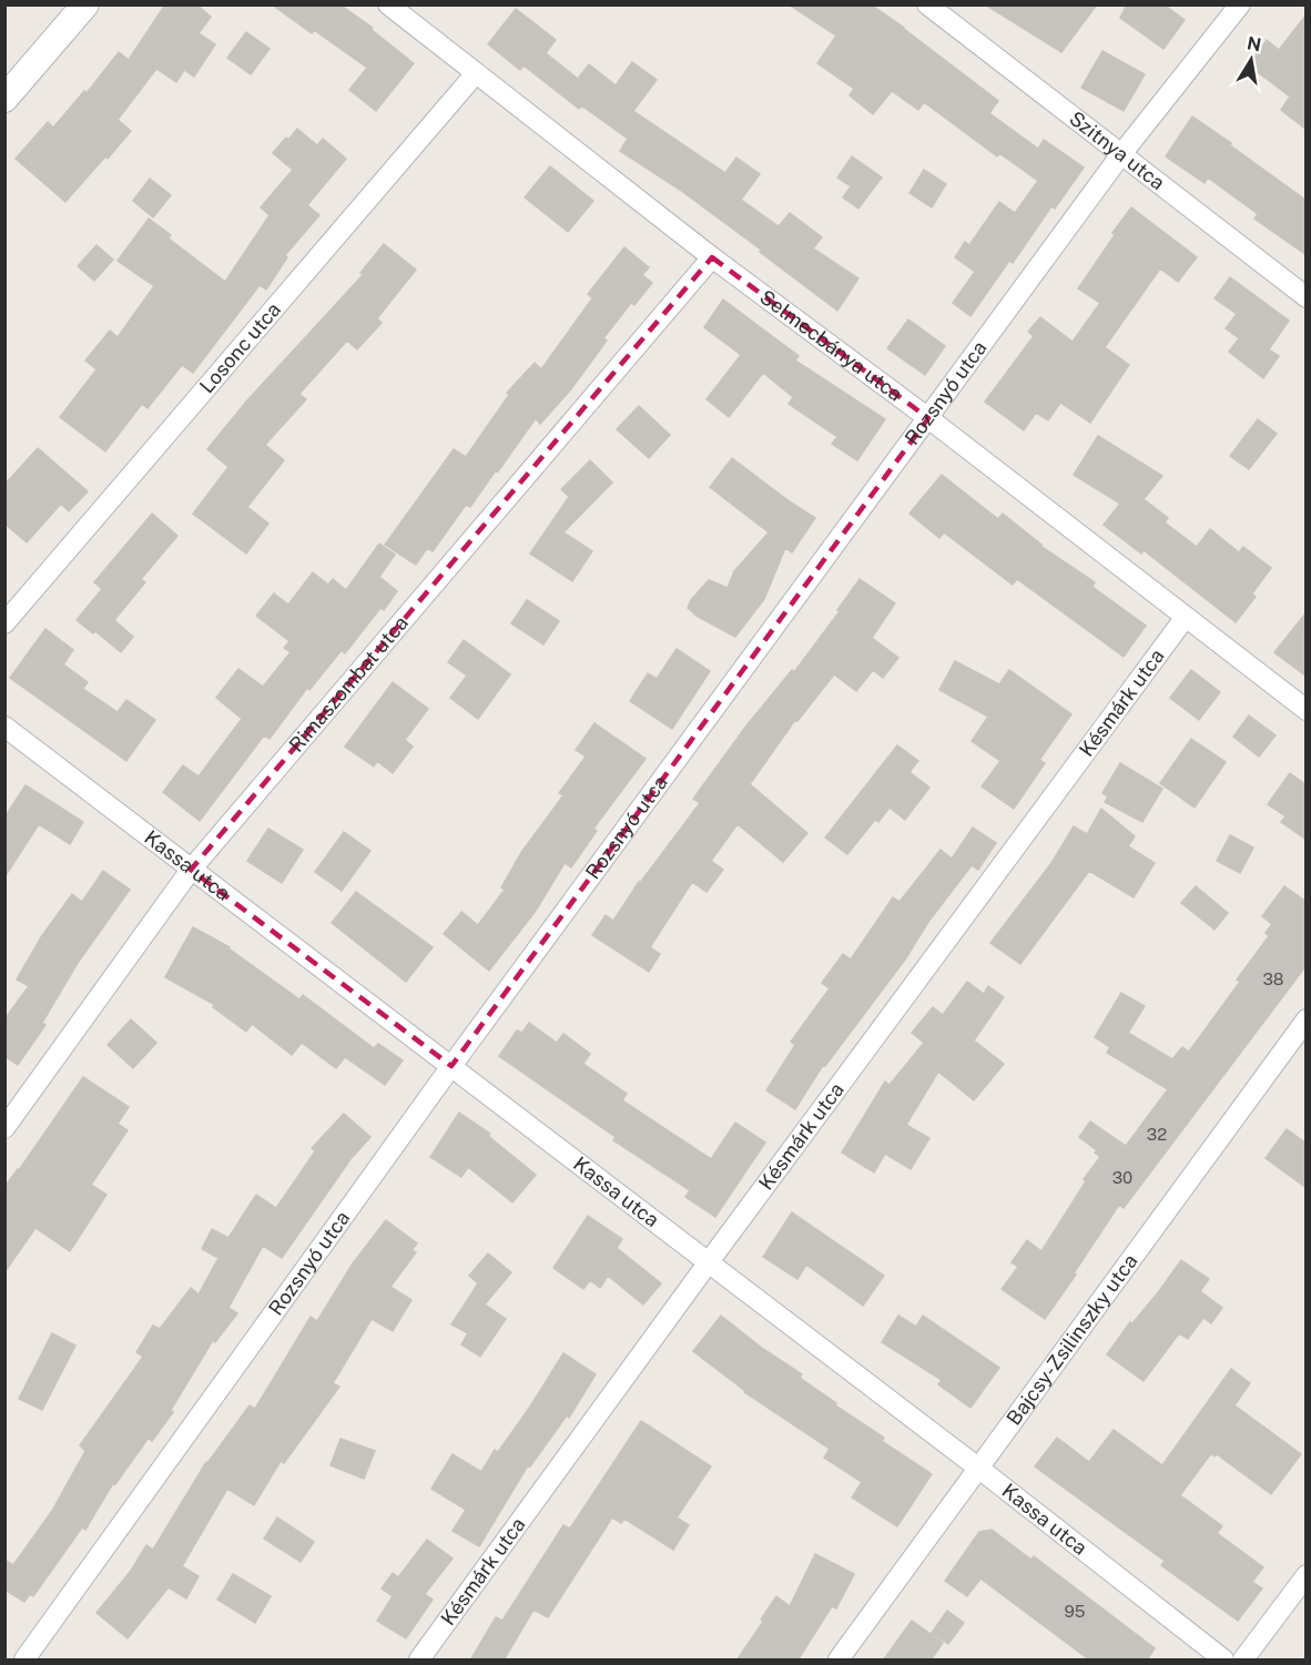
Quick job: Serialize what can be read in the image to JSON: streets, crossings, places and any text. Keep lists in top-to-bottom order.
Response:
{
  "streets": {
    "street": [
      "Szitnya utca",
      "Selmecbánya utca",
      "Losonc utca",
      "Rozsnyó utca",
      "Rimaszombat utca",
      "Késmárk utca",
      "Kassa utca",
      "Bajcsy-Zsilinszky utca"
    ]
  },
  "crossings": [
    ["Szitnya utca", "Rozsnyó utca"],
    ["Selmecbánya utca", "Losonc utca"],
    ["Selmecbánya utca", "Rozsnyó utca"],
    ["Selmecbánya utca", "Rimaszombat utca"],
    ["Selmecbánya utca", "Késmárk utca"],
    ["Rozsnyó utca", "Kassa utca"],
    ["Rimaszombat utca", "Kassa utca"],
    ["Késmárk utca", "Kassa utca"],
    ["Kassa utca", "Bajcsy-Zsilinszky utca"]
  ],
  "house_numbers": [
    "38",
    "32",
    "30",
    "95"
  ],
  "north": "top"
}
